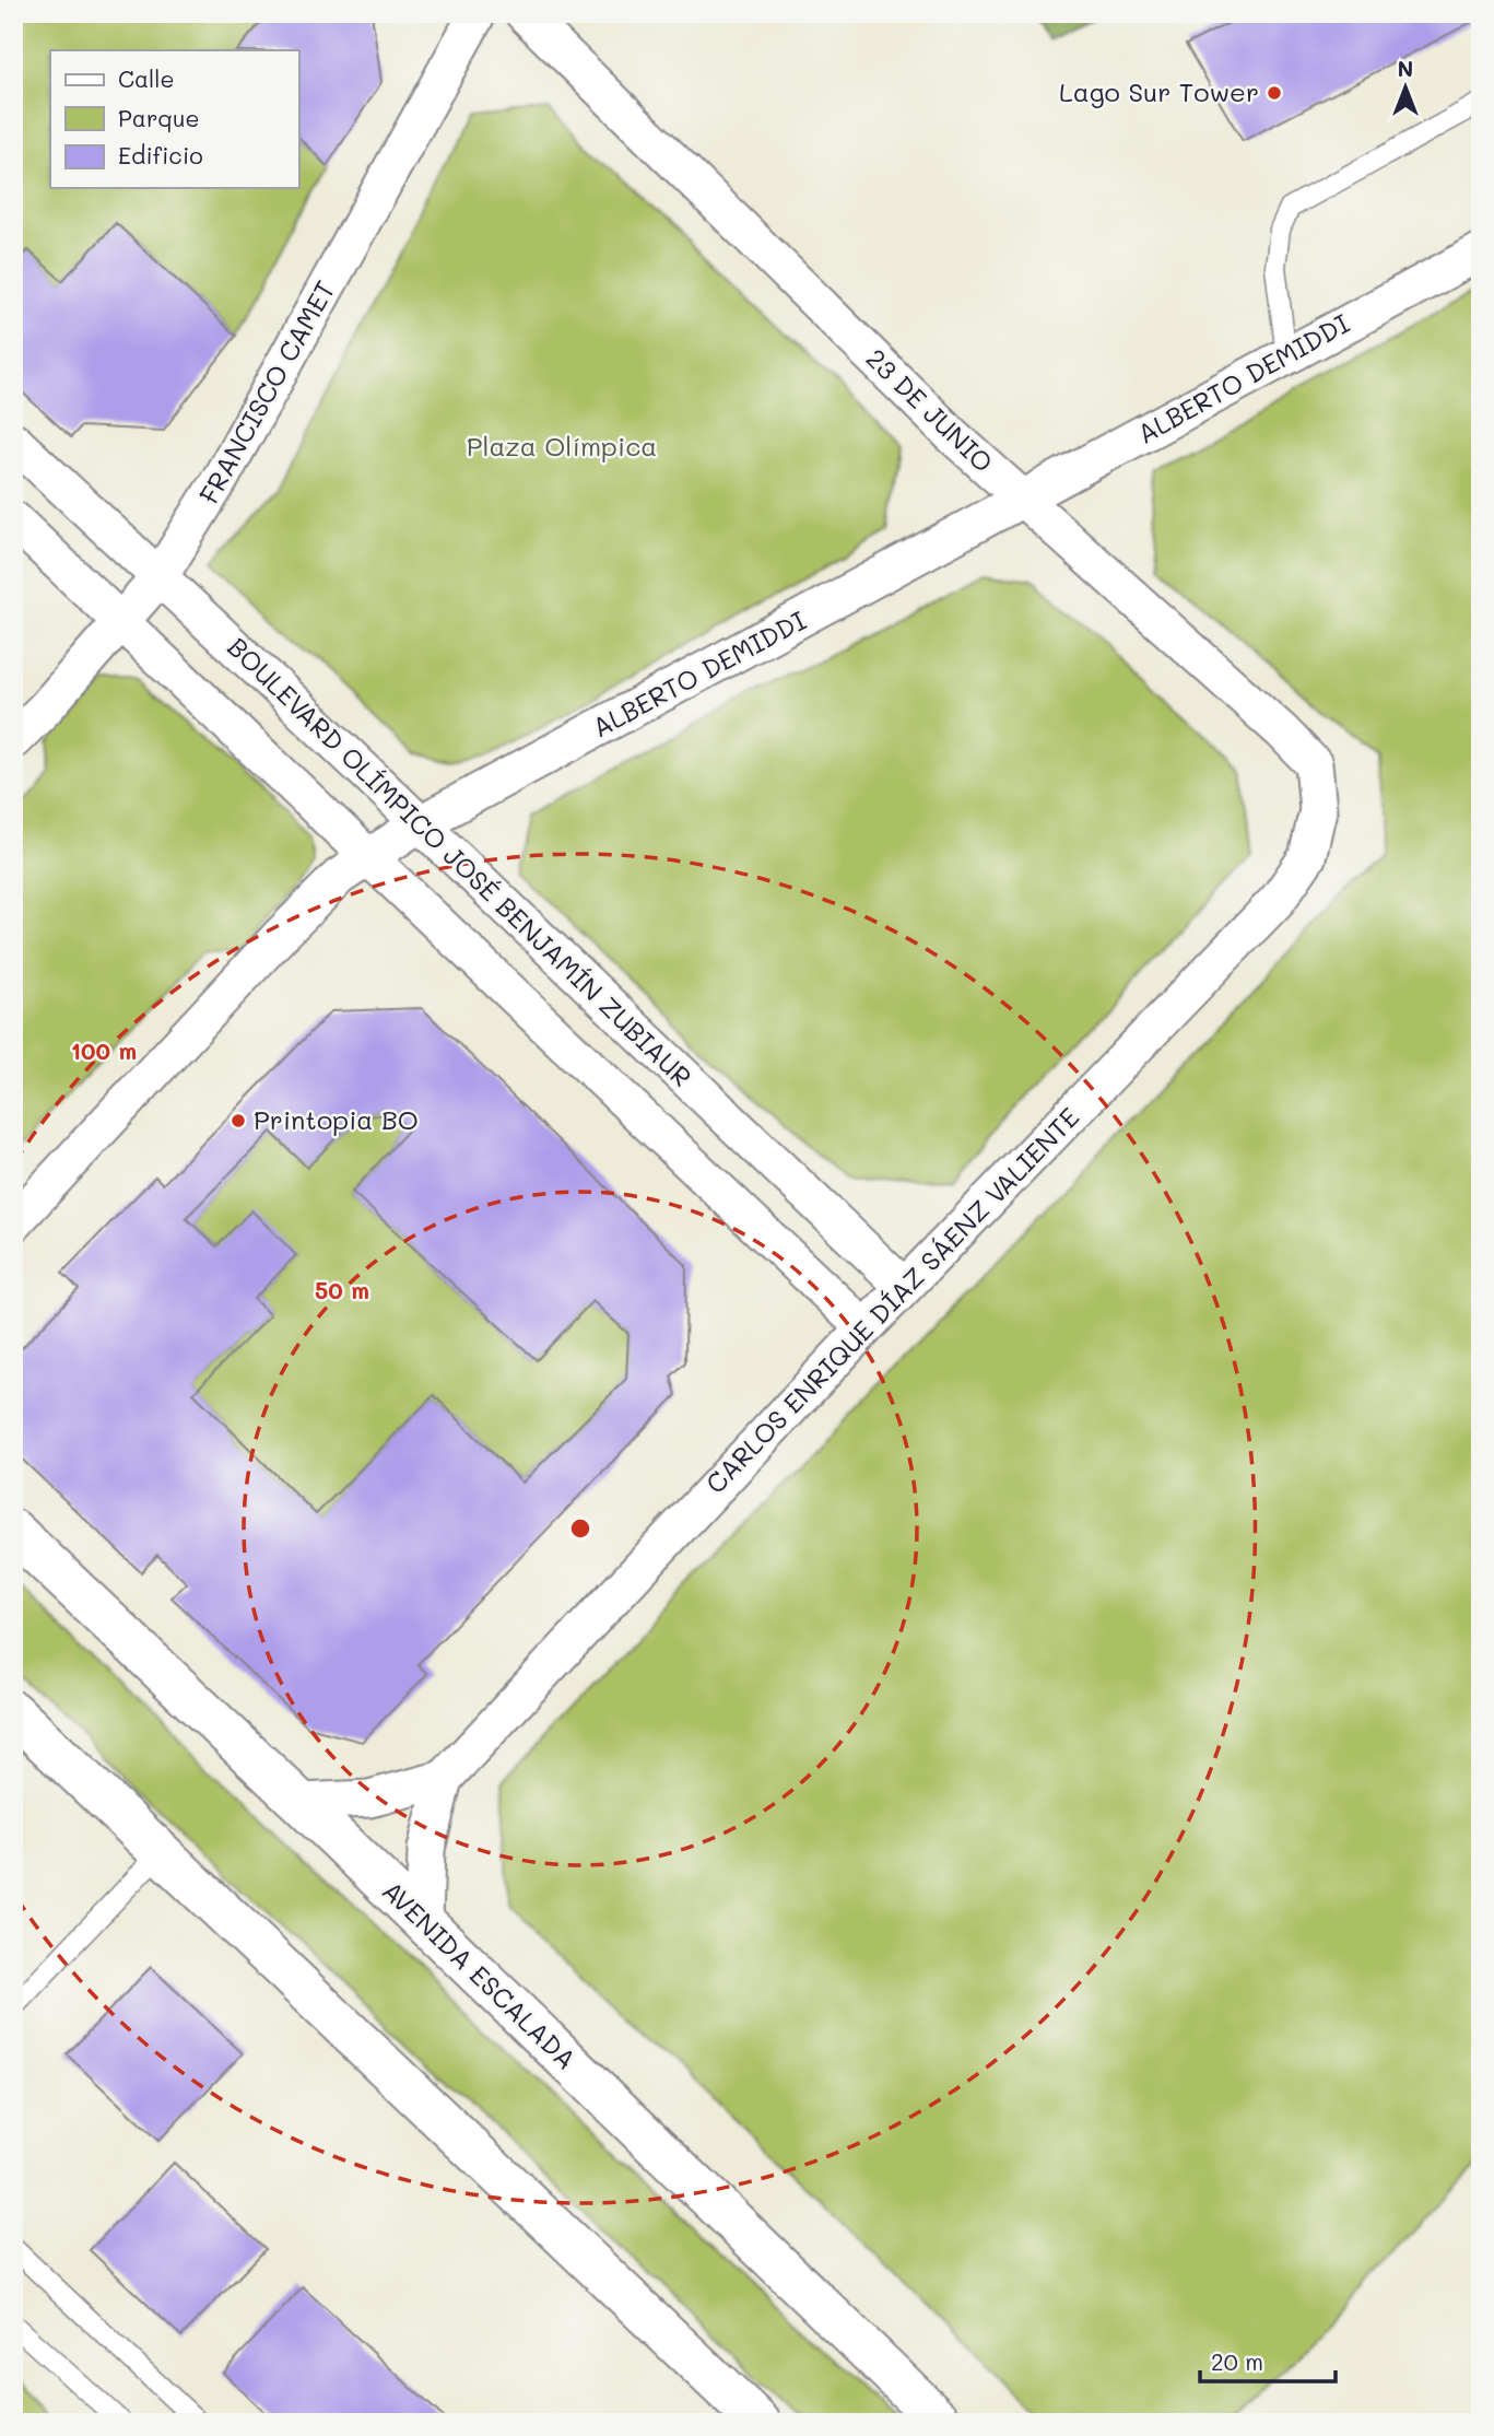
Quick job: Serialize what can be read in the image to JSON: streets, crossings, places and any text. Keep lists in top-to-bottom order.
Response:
{
  "streets": {
    "main road": ["AVENIDA ESCALADA"],
    "street": [
      "ALBERTO DEMIDDI",
      "FRANCISCO CAMET",
      "23 DE JUNIO",
      "BOULEVARD OLÍMPICO JOSÉ BENJAMÍN ZUBIAUR",
      "CARLOS ENRIQUE DÍAZ SÁENZ VALIENTE"
    ]
  },
  "crossings": [
    ["ALBERTO DEMIDDI", "23 DE JUNIO"],
    ["ALBERTO DEMIDDI", "BOULEVARD OLÍMPICO JOSÉ BENJAMÍN ZUBIAUR"],
    ["FRANCISCO CAMET", "BOULEVARD OLÍMPICO JOSÉ BENJAMÍN ZUBIAUR"],
    ["23 DE JUNIO", "CARLOS ENRIQUE DÍAZ SÁENZ VALIENTE"],
    ["BOULEVARD OLÍMPICO JOSÉ BENJAMÍN ZUBIAUR", "CARLOS ENRIQUE DÍAZ SÁENZ VALIENTE"],
    ["CARLOS ENRIQUE DÍAZ SÁENZ VALIENTE", "AVENIDA ESCALADA"]
  ],
  "parks": ["Plaza Olímpica"],
  "places": ["Lago Sur Tower", "Printopia BO"],
  "legend": ["Calle", "Parque", "Edificio"],
  "scale_bar": "20 m",
  "north": "top",
  "rings": ["100 m", "50 m"]
}
